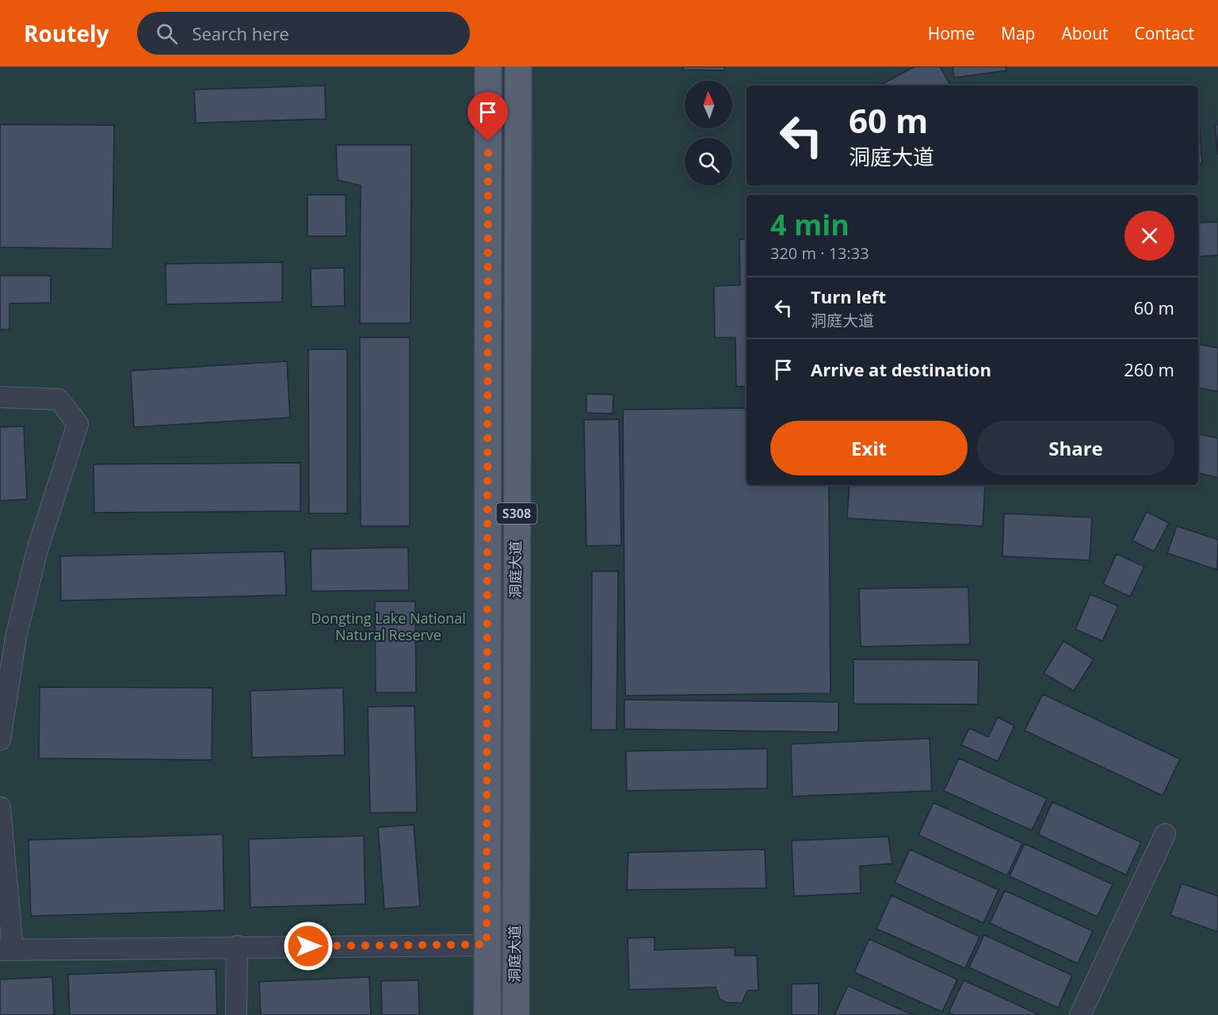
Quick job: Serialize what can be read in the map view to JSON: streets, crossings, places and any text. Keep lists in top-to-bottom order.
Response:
{
  "streets": {
    "main road": ["S308", "洞庭大道"]
  },
  "parks": ["Dongting Lake National Natural Reserve"],
  "north": "top",
  "page": {
    "header": "Routely",
    "search": "Search here",
    "nav": [
      "Home",
      "Map",
      "About",
      "Contact"
    ],
    "turn": ["60 m", "洞庭大道"],
    "heading": ["4 min", "320 m · 13:33"],
    "list": [
      {
        "name": "Turn left",
        "note": "洞庭大道",
        "value": "60 m"
      },
      {
        "name": "Arrive at destination",
        "value": "260 m"
      }
    ],
    "buttons": ["Exit", "Share"]
  }
}
